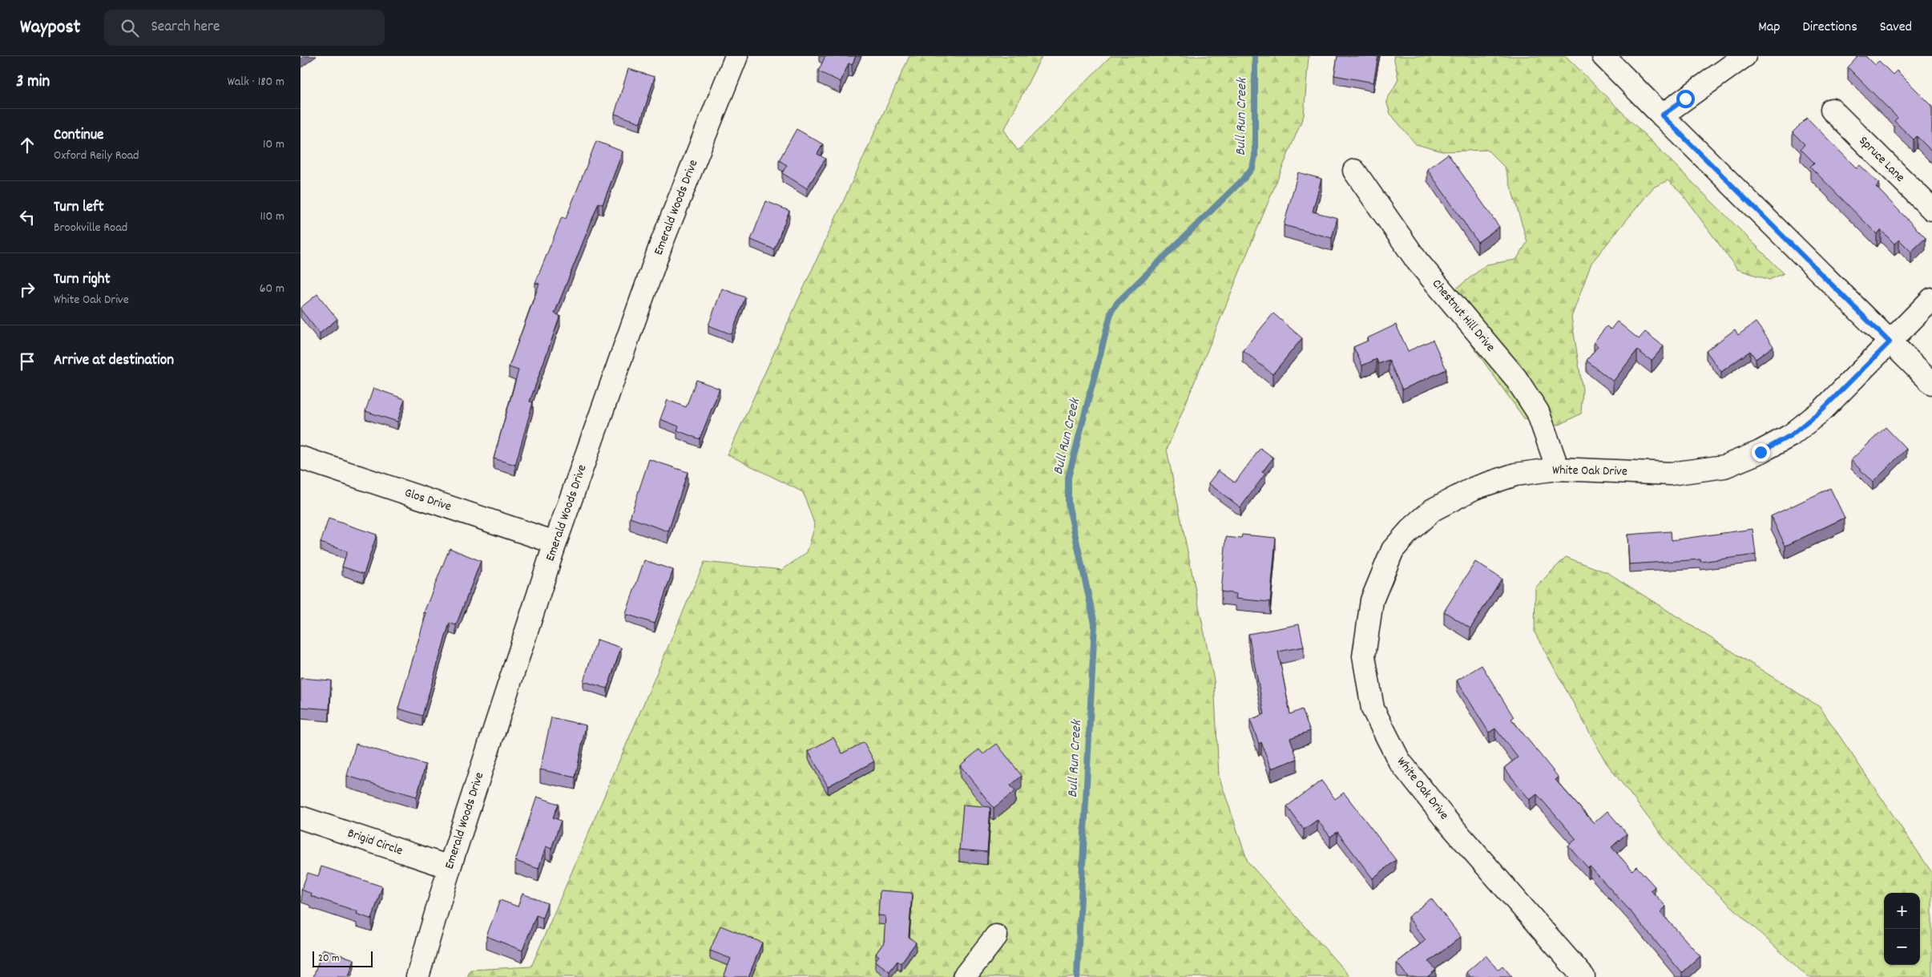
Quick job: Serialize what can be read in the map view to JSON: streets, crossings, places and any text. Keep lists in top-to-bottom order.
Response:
{
  "streets": {
    "street": [
      "Spruce Lane",
      "Emerald Woods Drive",
      "Chestnut Hill Drive",
      "White Oak Drive",
      "Glos Drive",
      "Brigid Circle"
    ]
  },
  "crossings": [
    ["Emerald Woods Drive", "Glos Drive"],
    ["Emerald Woods Drive", "Brigid Circle"],
    ["Chestnut Hill Drive", "White Oak Drive"]
  ],
  "water": ["Bull Run Creek"],
  "scale_bar": "20 m",
  "page": {
    "header": "Waypost",
    "search": "Search here",
    "nav": ["Map", "Directions", "Saved"],
    "heading": ["3 min", "Walk · 180 m"],
    "list": [
      ["Continue", "Oxford Reily Road", "10 m"],
      ["Turn left", "Brookville Road", "110 m"],
      ["Turn right", "White Oak Drive", "60 m"],
      "Arrive at destination"
    ],
    "map_buttons": ["+", "−"],
    "scale": "20 m"
  }
}
